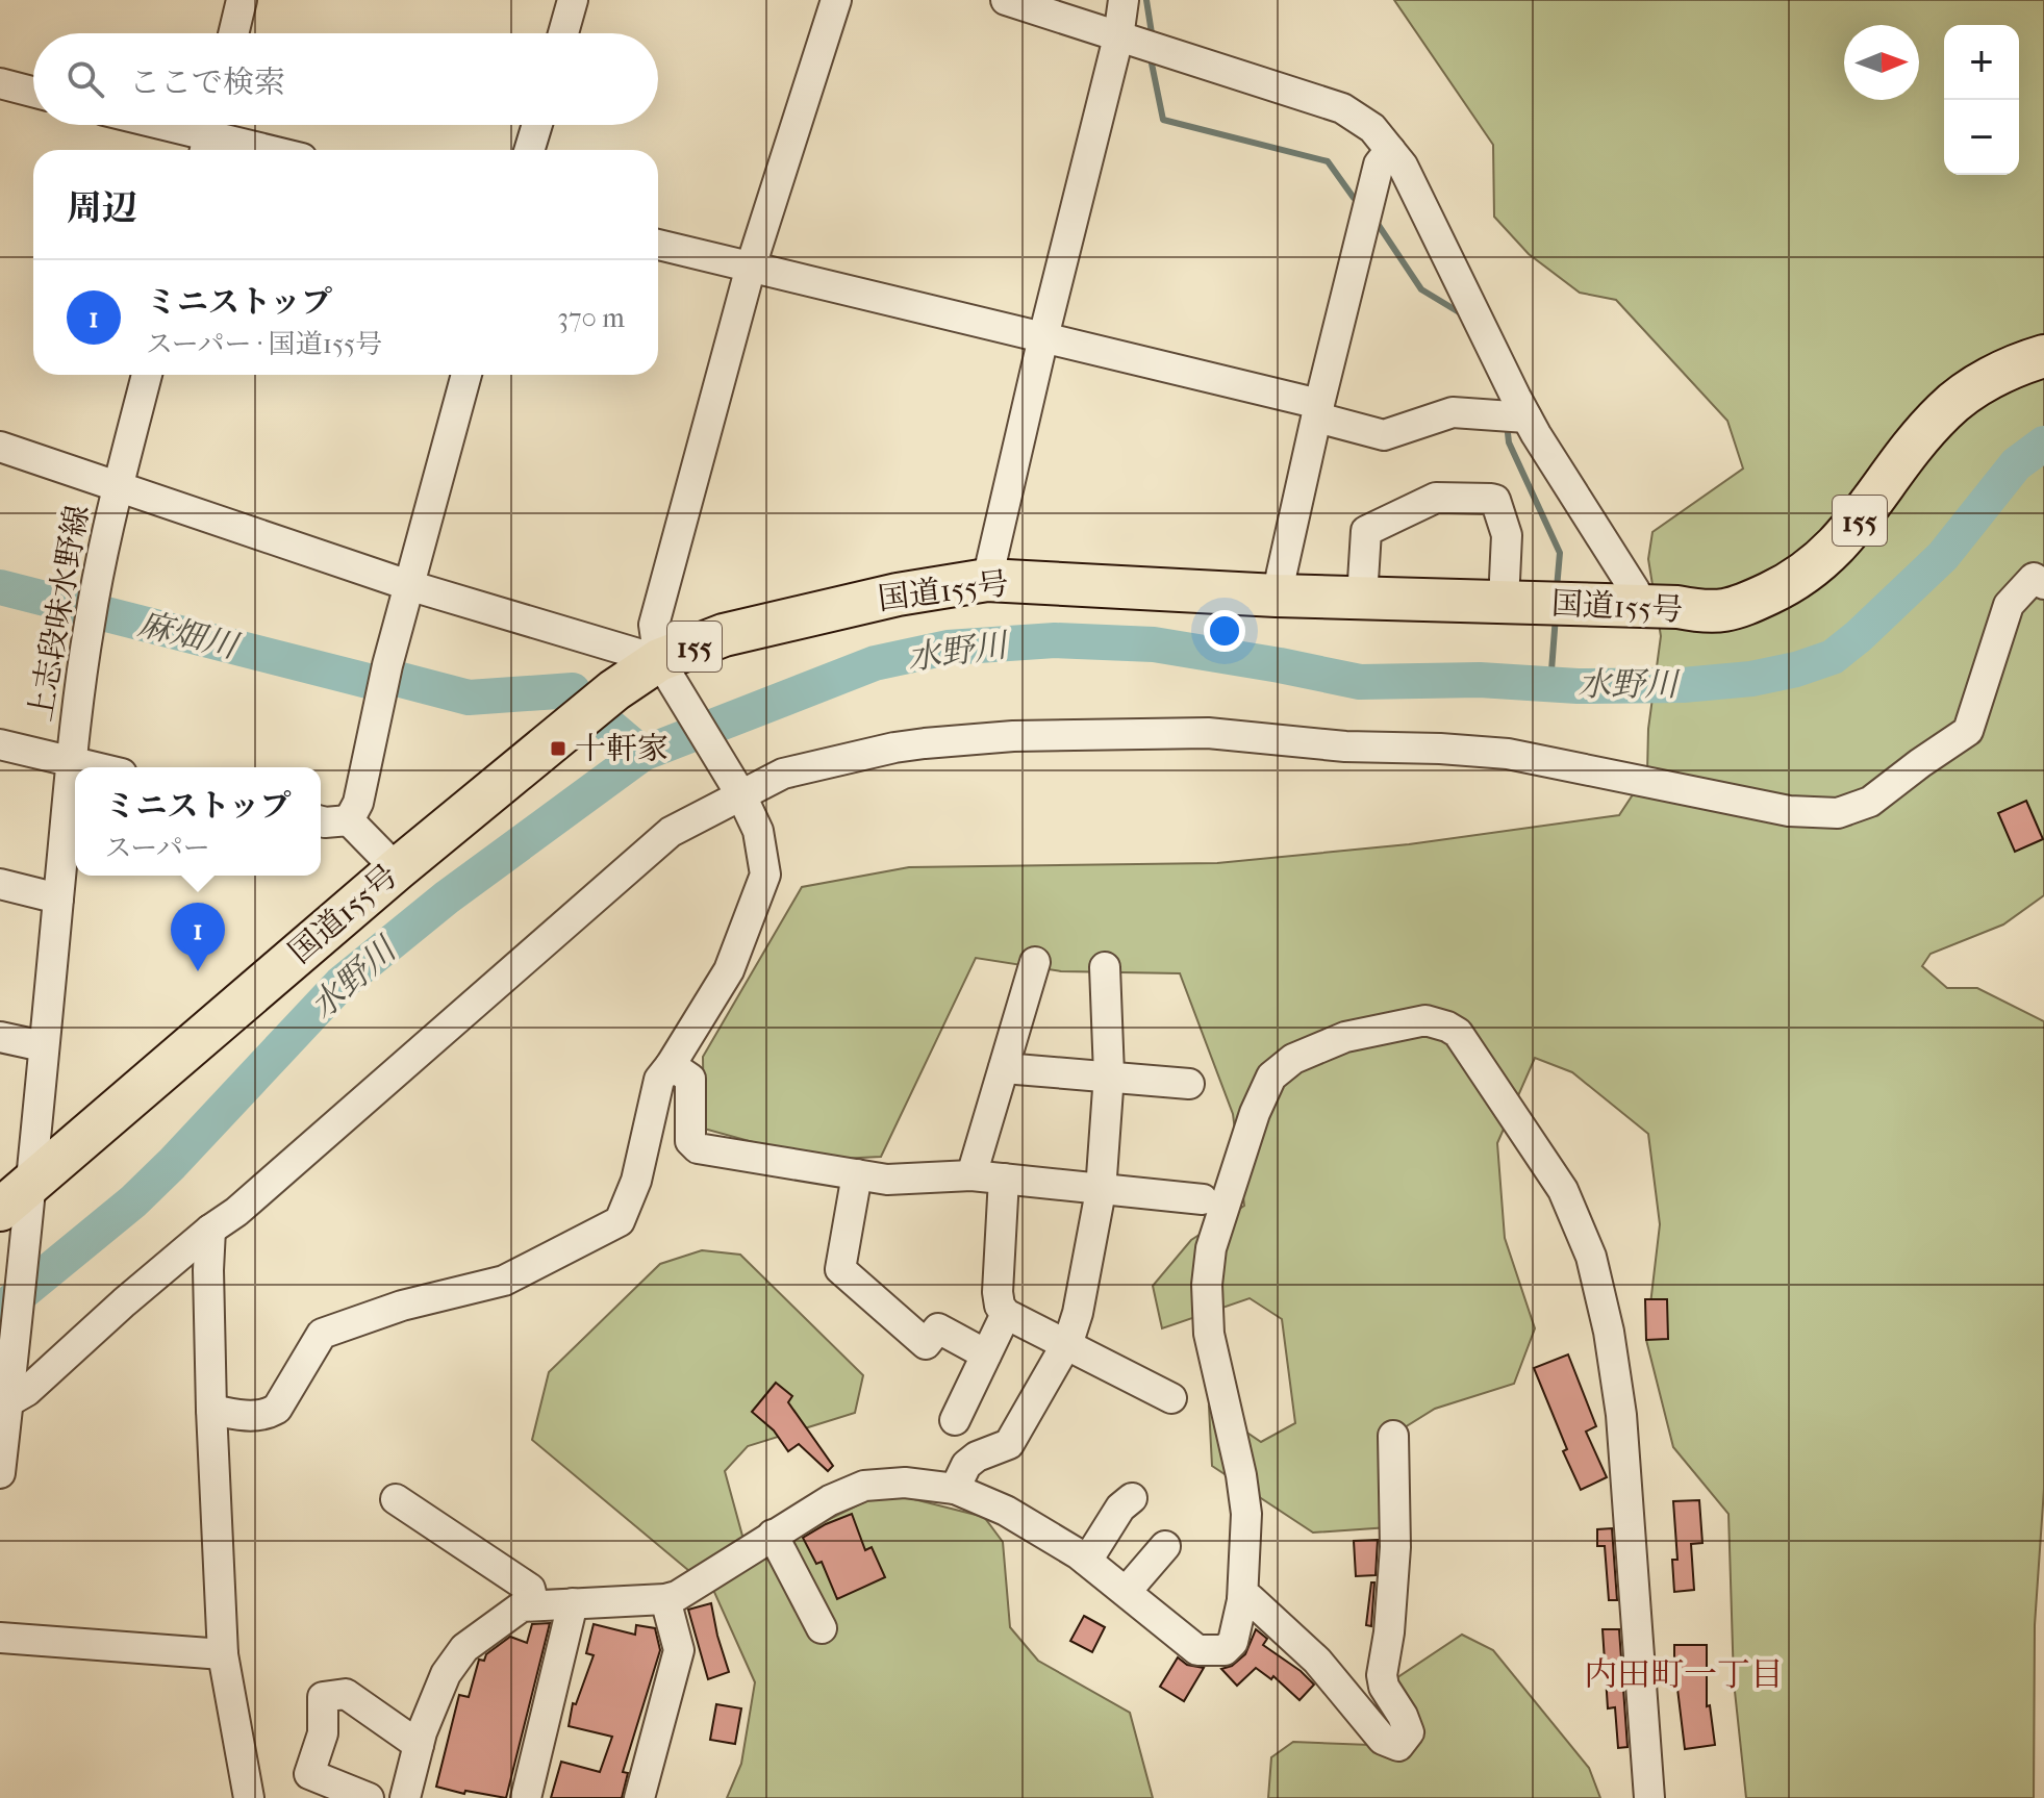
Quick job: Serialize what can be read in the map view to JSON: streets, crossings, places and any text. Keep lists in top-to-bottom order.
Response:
{
  "streets": {
    "highway": ["155", "国道155号"],
    "street": ["上志段味水野線"]
  },
  "crossings": [
    ["国道155号", "上志段味水野線"]
  ],
  "districts": ["内田町一丁目"],
  "water": ["麻畑川", "水野川"],
  "places": {
    "transit": ["十軒家"]
  },
  "north": "right",
  "page": {
    "map_buttons": ["+", "−"],
    "search": "ここで検索",
    "heading": "周辺",
    "list": [
      {
        "mark": "1",
        "name": "ミニストップ",
        "note": "スーパー · 国道155号",
        "value": "370 m"
      }
    ],
    "popup": ["ミニストップ", "スーパー"],
    "pins": "1"
  }
}
